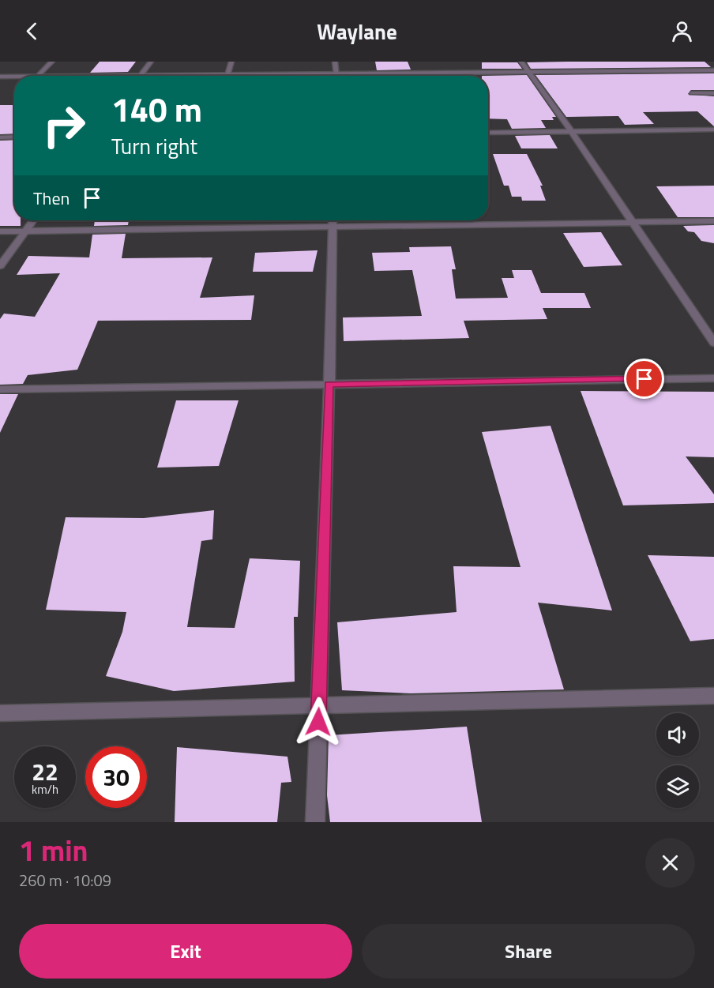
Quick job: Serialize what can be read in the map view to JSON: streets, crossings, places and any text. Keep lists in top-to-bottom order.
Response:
{
  "page": {
    "header": "Waylane",
    "turn": ["140 m", "Turn right"],
    "then": "Then",
    "speed": "22 km/h",
    "limit": "30",
    "heading": ["1 min", "260 m · 10:09"],
    "buttons": ["Exit", "Share"]
  }
}
